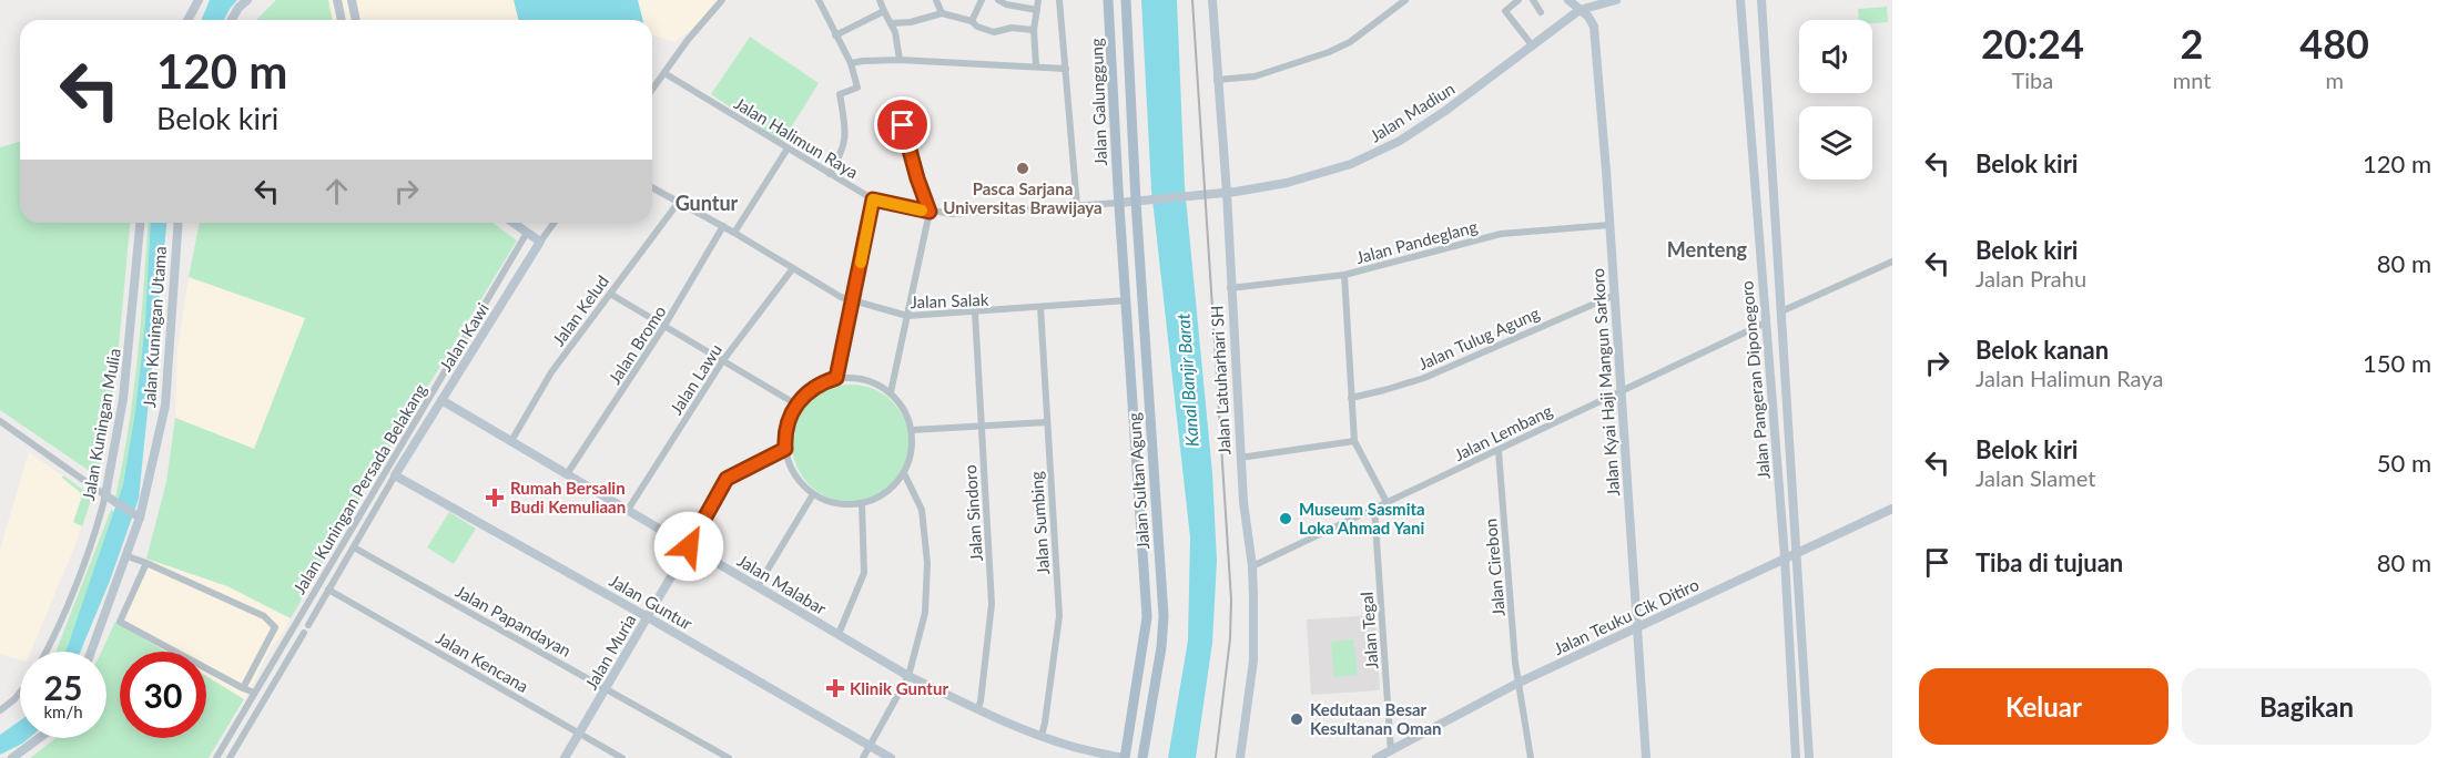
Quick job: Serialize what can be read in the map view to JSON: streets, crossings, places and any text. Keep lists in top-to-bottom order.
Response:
{
  "streets": {
    "main road": ["Jalan Galunggung", "Jalan Sultan Agung"],
    "street": [
      "Jalan Madiun",
      "Jalan Halimun Raya",
      "Jalan Pandeglang",
      "Jalan Salak",
      "Jalan Kelud",
      "Jalan Kuningan Utama",
      "Jalan Kawi",
      "Jalan Tulug Agung",
      "Jalan Bromo",
      "Jalan Lawu",
      "Jalan Latuharhari SH",
      "Jalan Pangeran Diponegoro",
      "Jalan Kyai Haji Mangun Sarkoro",
      "Jalan Kuningan Mulia",
      "Jalan Lembang",
      "Jalan Kuningan Persada Belakang",
      "Jalan Sindoro",
      "Jalan Sumbing",
      "Jalan Cirebon",
      "Jalan Malabar",
      "Jalan Guntur",
      "Jalan Teuku Cik Ditiro",
      "Jalan Papandayan",
      "Jalan Tegal",
      "Jalan Muria",
      "Jalan Kencana"
    ]
  },
  "crossings": [
    ["Jalan Galunggung", "Jalan Madiun"],
    ["Jalan Galunggung", "Jalan Halimun Raya"],
    ["Jalan Galunggung", "Jalan Sultan Agung"],
    ["Jalan Madiun", "Jalan Halimun Raya"],
    ["Jalan Madiun", "Jalan Latuharhari SH"],
    ["Jalan Madiun", "Jalan Kyai Haji Mangun Sarkoro"],
    ["Jalan Madiun", "Jalan Sultan Agung"],
    ["Jalan Halimun Raya", "Jalan Sultan Agung"],
    ["Jalan Pandeglang", "Jalan Latuharhari SH"],
    ["Jalan Pandeglang", "Jalan Kyai Haji Mangun Sarkoro"],
    ["Jalan Salak", "Jalan Kelud"],
    ["Jalan Salak", "Jalan Bromo"],
    ["Jalan Salak", "Jalan Lawu"],
    ["Jalan Salak", "Jalan Sultan Agung"],
    ["Jalan Salak", "Jalan Sindoro"],
    ["Jalan Salak", "Jalan Sumbing"],
    ["Jalan Kelud", "Jalan Malabar"],
    ["Jalan Kawi", "Jalan Malabar"],
    ["Jalan Kawi", "Jalan Guntur"],
    ["Jalan Tulug Agung", "Jalan Kyai Haji Mangun Sarkoro"],
    ["Jalan Bromo", "Jalan Malabar"],
    ["Jalan Lawu", "Jalan Malabar"],
    ["Jalan Latuharhari SH", "Jalan Lembang"],
    ["Jalan Pangeran Diponegoro", "Jalan Lembang"],
    ["Jalan Pangeran Diponegoro", "Jalan Teuku Cik Ditiro"],
    ["Jalan Kyai Haji Mangun Sarkoro", "Jalan Lembang"],
    ["Jalan Kyai Haji Mangun Sarkoro", "Jalan Teuku Cik Ditiro"],
    ["Jalan Lembang", "Jalan Cirebon"],
    ["Jalan Lembang", "Jalan Tegal"],
    ["Jalan Sultan Agung", "Jalan Malabar"],
    ["Jalan Sindoro", "Jalan Malabar"],
    ["Jalan Sumbing", "Jalan Malabar"],
    ["Jalan Cirebon", "Jalan Teuku Cik Ditiro"],
    ["Jalan Malabar", "Jalan Muria"],
    ["Jalan Guntur", "Jalan Muria"],
    ["Jalan Teuku Cik Ditiro", "Jalan Tegal"],
    ["Jalan Papandayan", "Jalan Muria"],
    ["Jalan Muria", "Jalan Kencana"]
  ],
  "districts": ["Guntur", "Menteng"],
  "water": ["Kanal Banjir Barat"],
  "places": {
    "other": ["Pasca Sarjana Universitas Brawijaya", "Museum Sasmita Loka Ahmad Yani", "Kedutaan Besar Kesultanan Oman"],
    "health": ["Rumah Bersalin Budi Kemuliaan", "Klinik Guntur"]
  },
  "page": {
    "eta": [
      "20:24",
      "Tiba",
      "2",
      "mnt",
      "480",
      "m"
    ],
    "turn": ["120 m", "Belok kiri"],
    "list": [
      {
        "name": "Belok kiri",
        "value": "120 m"
      },
      {
        "name": "Belok kiri",
        "note": "Jalan Prahu",
        "value": "80 m"
      },
      {
        "name": "Belok kanan",
        "note": "Jalan Halimun Raya",
        "value": "150 m"
      },
      {
        "name": "Belok kiri",
        "note": "Jalan Slamet",
        "value": "50 m"
      },
      {
        "name": "Tiba di tujuan",
        "value": "80 m"
      }
    ],
    "speed": "25 km/h",
    "limit": "30",
    "buttons": ["Keluar", "Bagikan"]
  }
}
